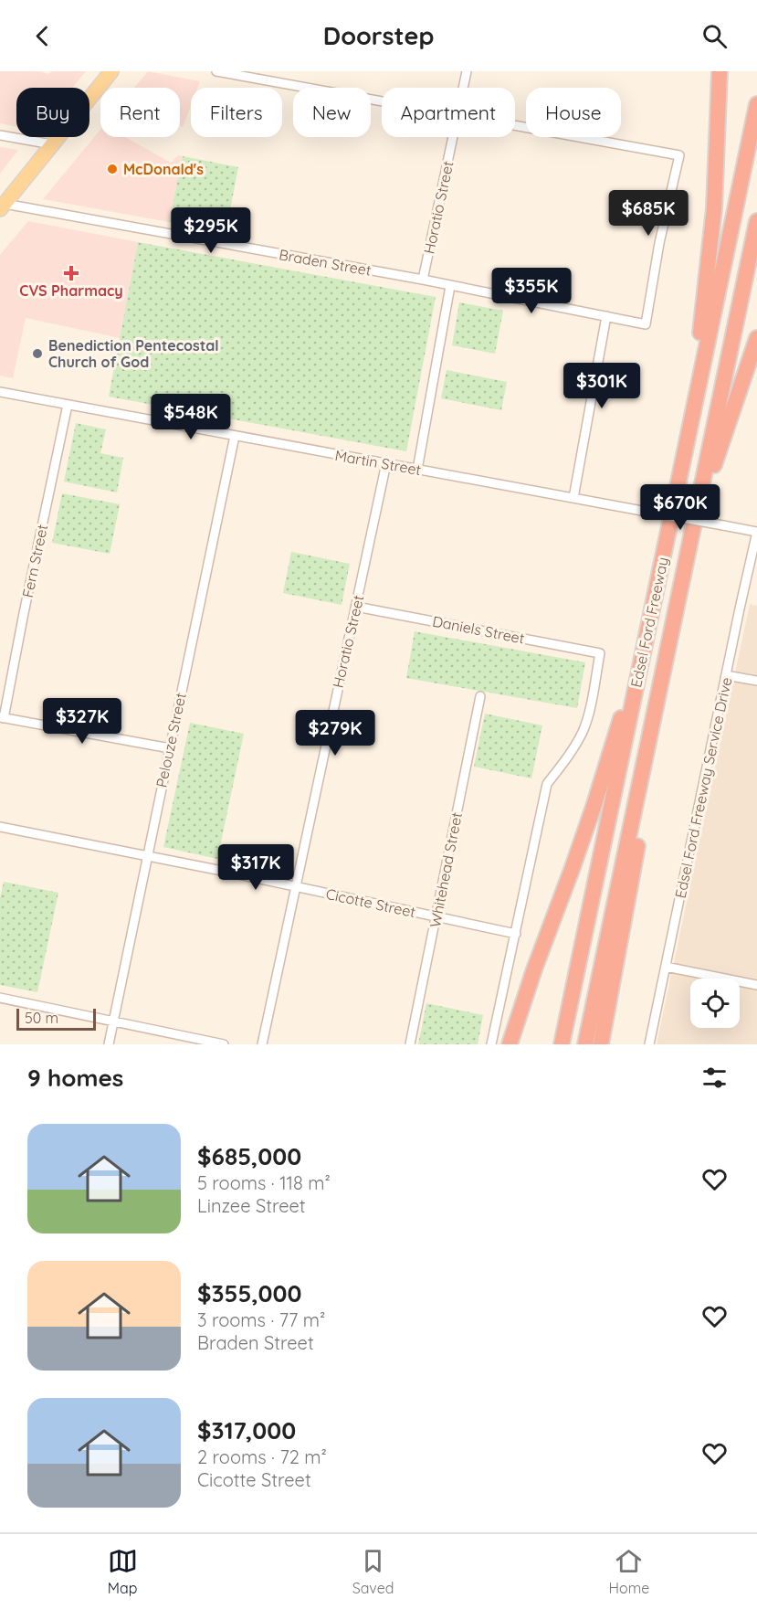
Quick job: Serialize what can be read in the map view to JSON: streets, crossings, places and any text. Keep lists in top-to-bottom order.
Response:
{
  "streets": {
    "highway": ["Edsel Ford Freeway"],
    "street": [
      "Horatio Street",
      "Braden Street",
      "Martin Street",
      "Fern Street",
      "Daniels Street",
      "Pelouze Street",
      "Edsel Ford Freeway Service Drive",
      "Whitehead Street",
      "Cicotte Street"
    ]
  },
  "crossings": [
    ["Horatio Street", "Braden Street"],
    ["Horatio Street", "Martin Street"],
    ["Horatio Street", "Daniels Street"],
    ["Horatio Street", "Cicotte Street"],
    ["Martin Street", "Fern Street"],
    ["Martin Street", "Pelouze Street"],
    ["Martin Street", "Edsel Ford Freeway Service Drive"],
    ["Daniels Street", "Cicotte Street"],
    ["Pelouze Street", "Cicotte Street"],
    ["Whitehead Street", "Cicotte Street"]
  ],
  "places": {
    "other": ["McDonald's", "Benediction Pentecostal Church of God"],
    "health": ["CVS Pharmacy"]
  },
  "scale_bar": "50 m",
  "page": {
    "header": "Doorstep",
    "chip": [
      "Buy",
      "Rent",
      "Filters",
      "New",
      "Apartment",
      "House"
    ],
    "price": [
      "$685K",
      "$295K",
      "$355K",
      "$301K",
      "$548K",
      "$670K",
      "$327K",
      "$279K",
      "$317K"
    ],
    "scale": "50 m",
    "heading": "9 homes",
    "list": [
      {
        "name": "$685,000",
        "note": "5 rooms · 118 m² · Linzee Street"
      },
      {
        "name": "$355,000",
        "note": "3 rooms · 77 m² · Braden Street"
      },
      {
        "name": "$317,000",
        "note": "2 rooms · 72 m² · Cicotte Street"
      }
    ],
    "tabs": ["Map", "Saved", "Home"]
  }
}
